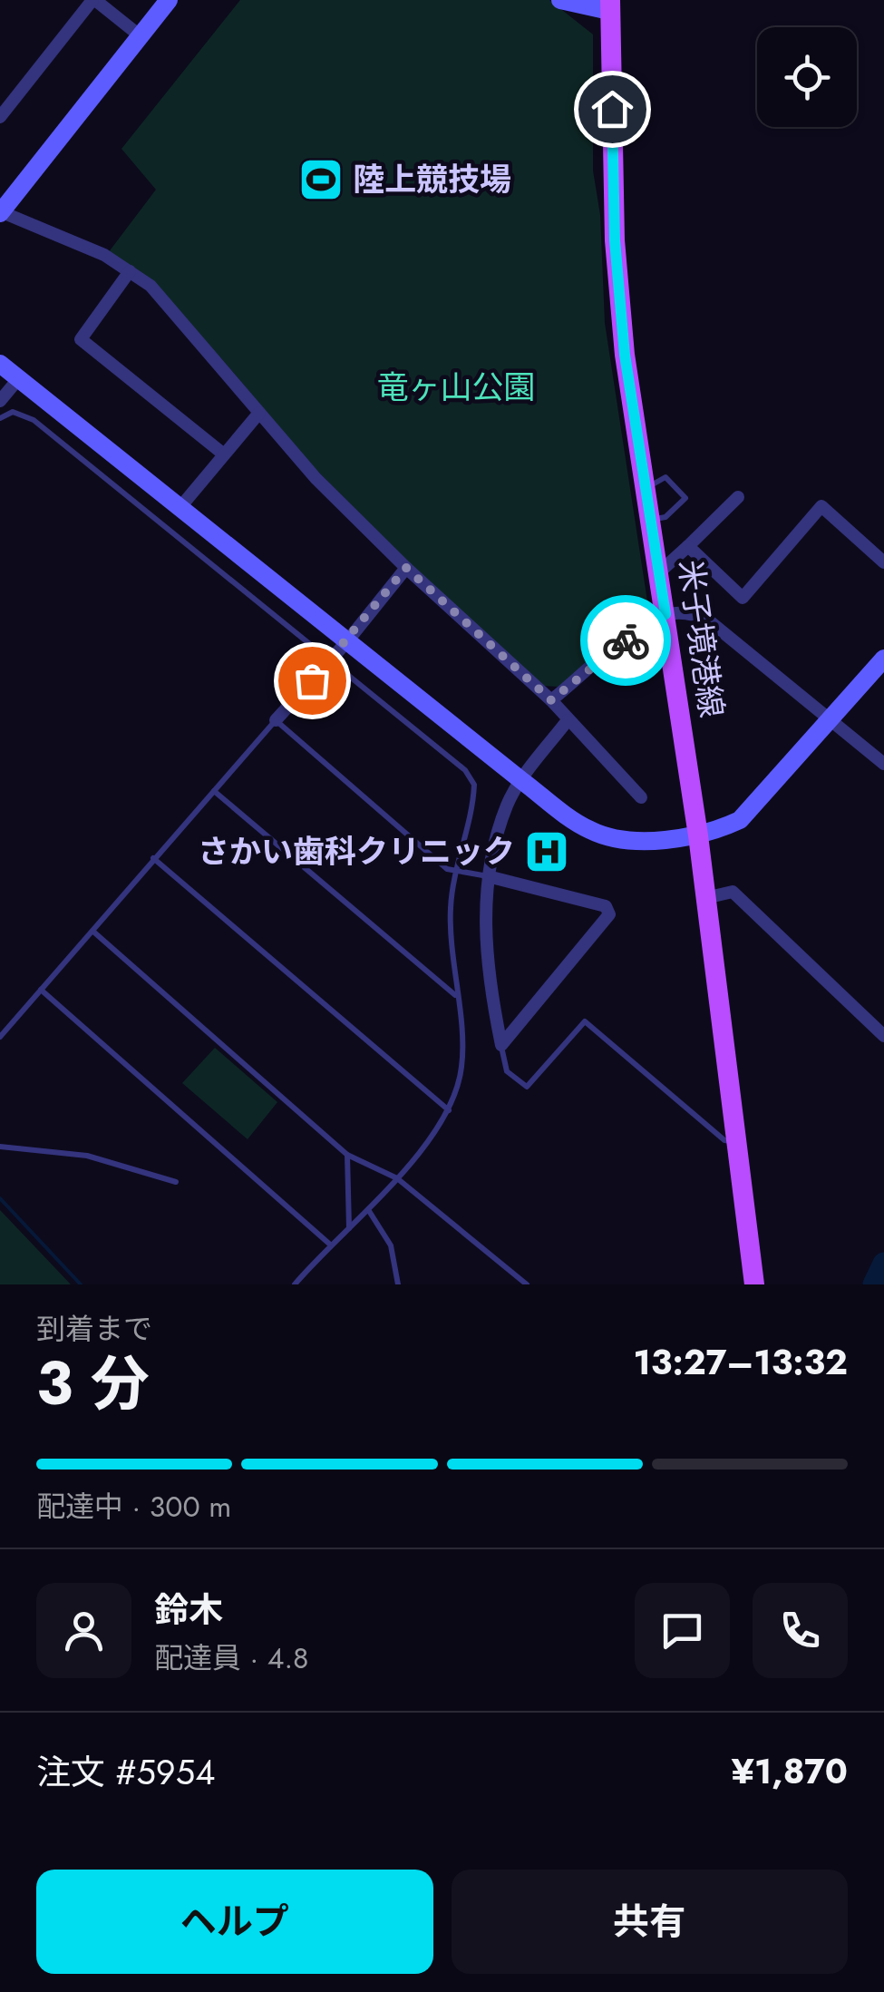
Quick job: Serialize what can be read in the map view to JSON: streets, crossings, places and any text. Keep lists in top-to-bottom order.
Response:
{
  "streets": {
    "main road": ["米子境港線"]
  },
  "parks": ["竜ヶ山公園"],
  "places": {
    "sports": ["陸上競技場"],
    "hospital": ["さかい歯科クリニック"]
  },
  "page": {
    "heading": ["3 分", "到着まで", "13:27–13:32"],
    "panel": [
      "鈴木",
      "配達員 · 4.8",
      "注文 #5954",
      "¥1,870"
    ],
    "bar": "配達中 · 300 m",
    "buttons": ["ヘルプ", "共有"]
  }
}
